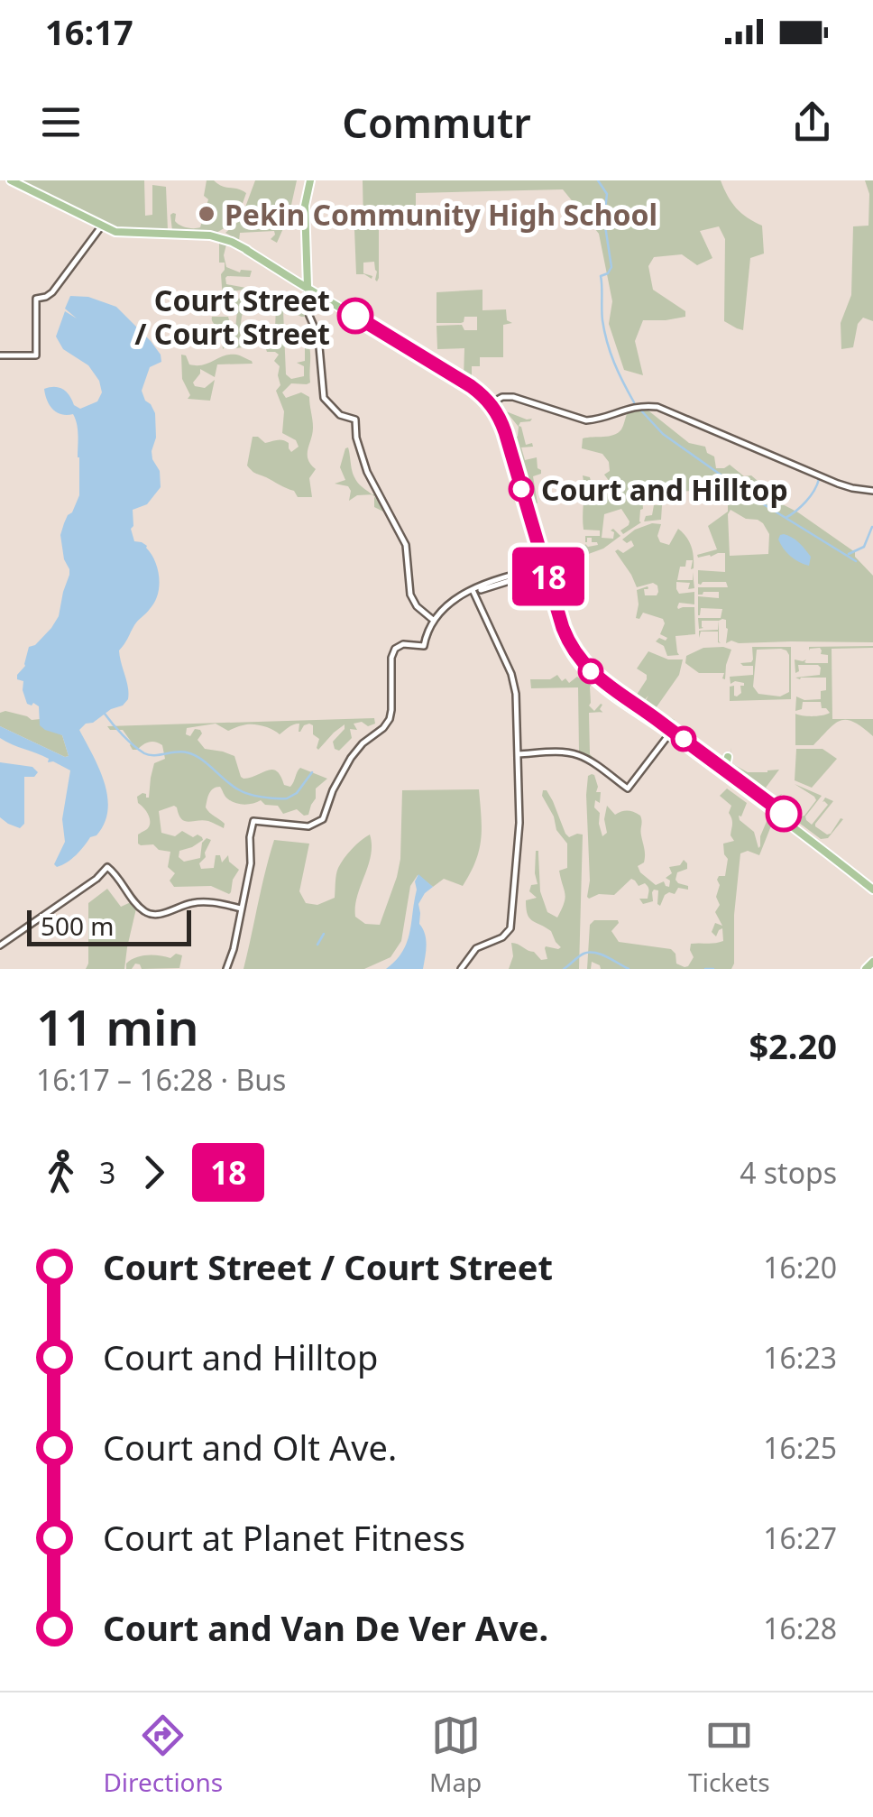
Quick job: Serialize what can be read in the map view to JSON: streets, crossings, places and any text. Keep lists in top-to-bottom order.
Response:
{
  "places": ["Pekin Community High School", "Court Street / Court Street", "Court and Hilltop"],
  "lines": ["bus line 18"],
  "scale_bar": "500 m",
  "page": {
    "status": "16:17",
    "header": "Commutr",
    "on_map": "18",
    "scale": "500 m",
    "heading": ["11 min", "16:17 – 16:28 · Bus", "$2.20"],
    "legs": ["3", "18", "4 stops"],
    "list": [
      {
        "name": "Court Street / Court Street",
        "value": "16:20"
      },
      {
        "name": "Court and Hilltop",
        "value": "16:23"
      },
      {
        "name": "Court and Olt Ave.",
        "value": "16:25"
      },
      {
        "name": "Court at Planet Fitness",
        "value": "16:27"
      },
      {
        "name": "Court and Van De Ver Ave.",
        "value": "16:28"
      }
    ],
    "tabs": ["Directions", "Map", "Tickets"]
  }
}
